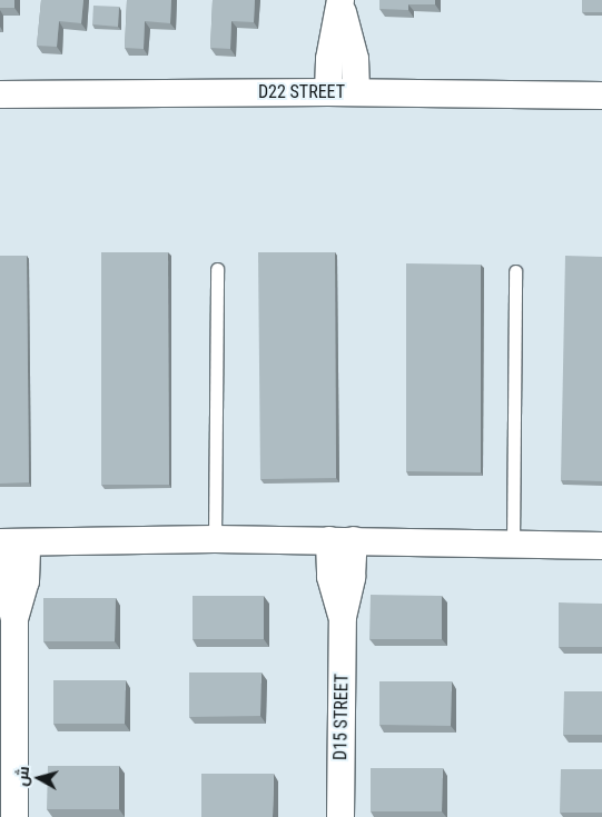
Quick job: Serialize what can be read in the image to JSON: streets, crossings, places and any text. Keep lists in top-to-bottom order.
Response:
{
  "streets": {
    "street": ["D22 STREET", "D15 STREET"]
  },
  "north": "left"
}
